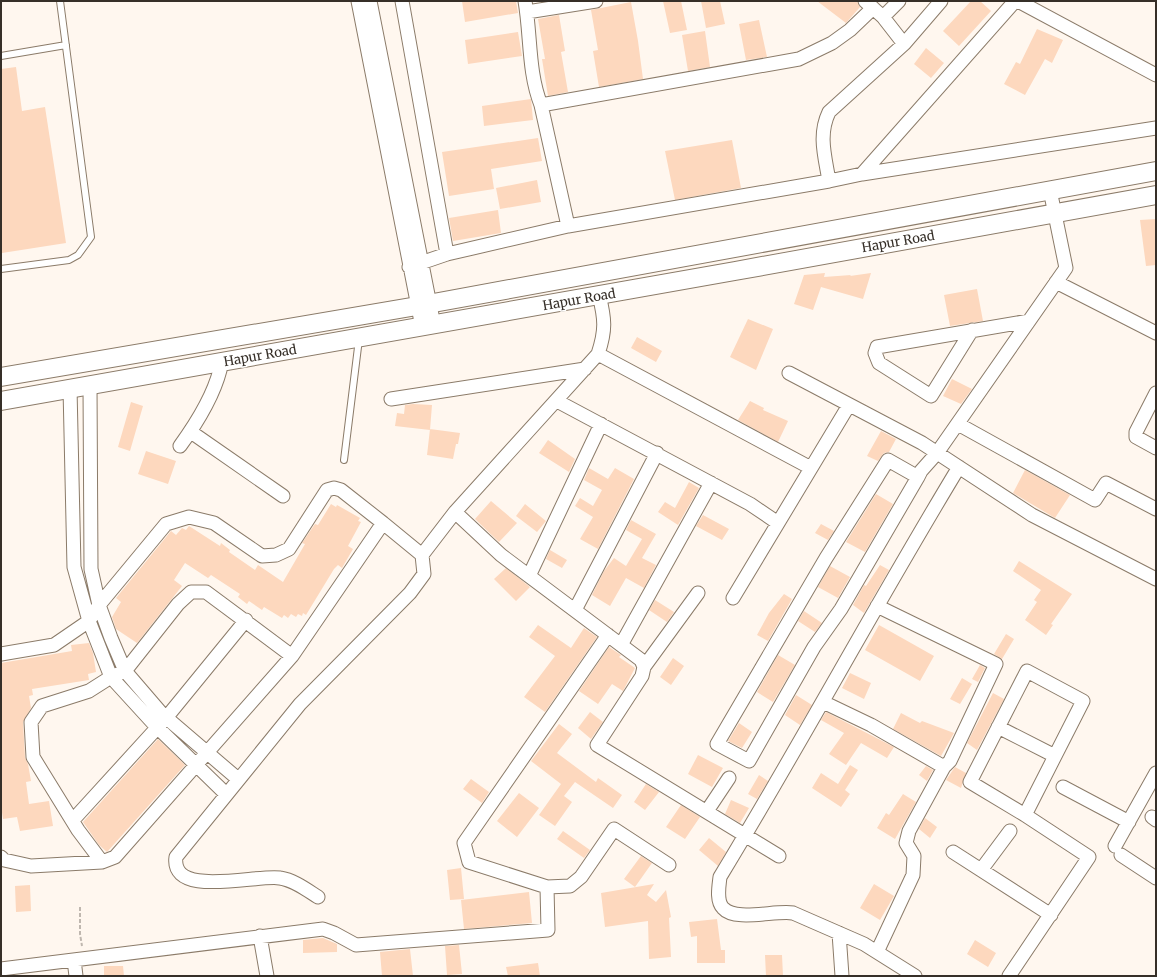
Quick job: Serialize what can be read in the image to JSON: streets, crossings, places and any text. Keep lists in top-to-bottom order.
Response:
{
  "streets": {
    "main road": ["Hapur Road"]
  }
}
